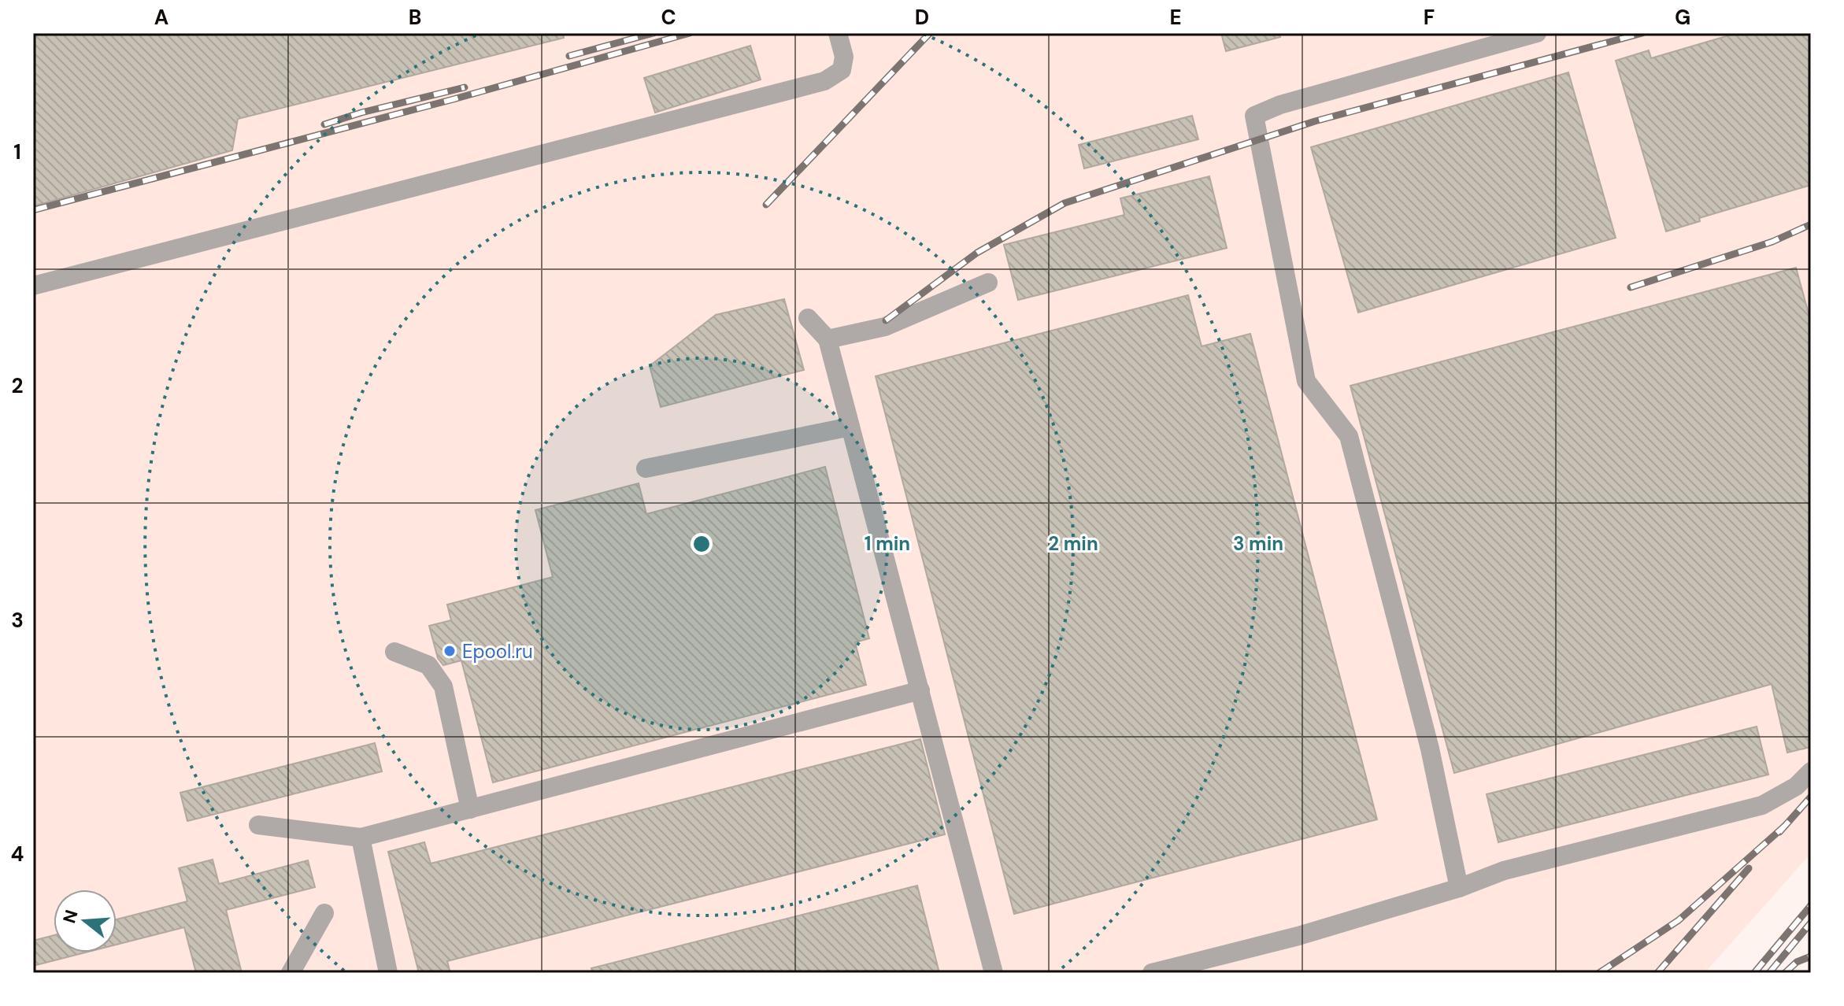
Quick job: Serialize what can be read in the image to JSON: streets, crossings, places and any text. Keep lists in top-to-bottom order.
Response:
{
  "places": ["Epool.ru"],
  "north": "left",
  "grid": {
    "columns": [
      "A",
      "B",
      "C",
      "D",
      "E",
      "F",
      "G"
    ],
    "rows": [
      "1",
      "2",
      "3",
      "4"
    ]
  },
  "rings": ["1 min", "2 min", "3 min"]
}
